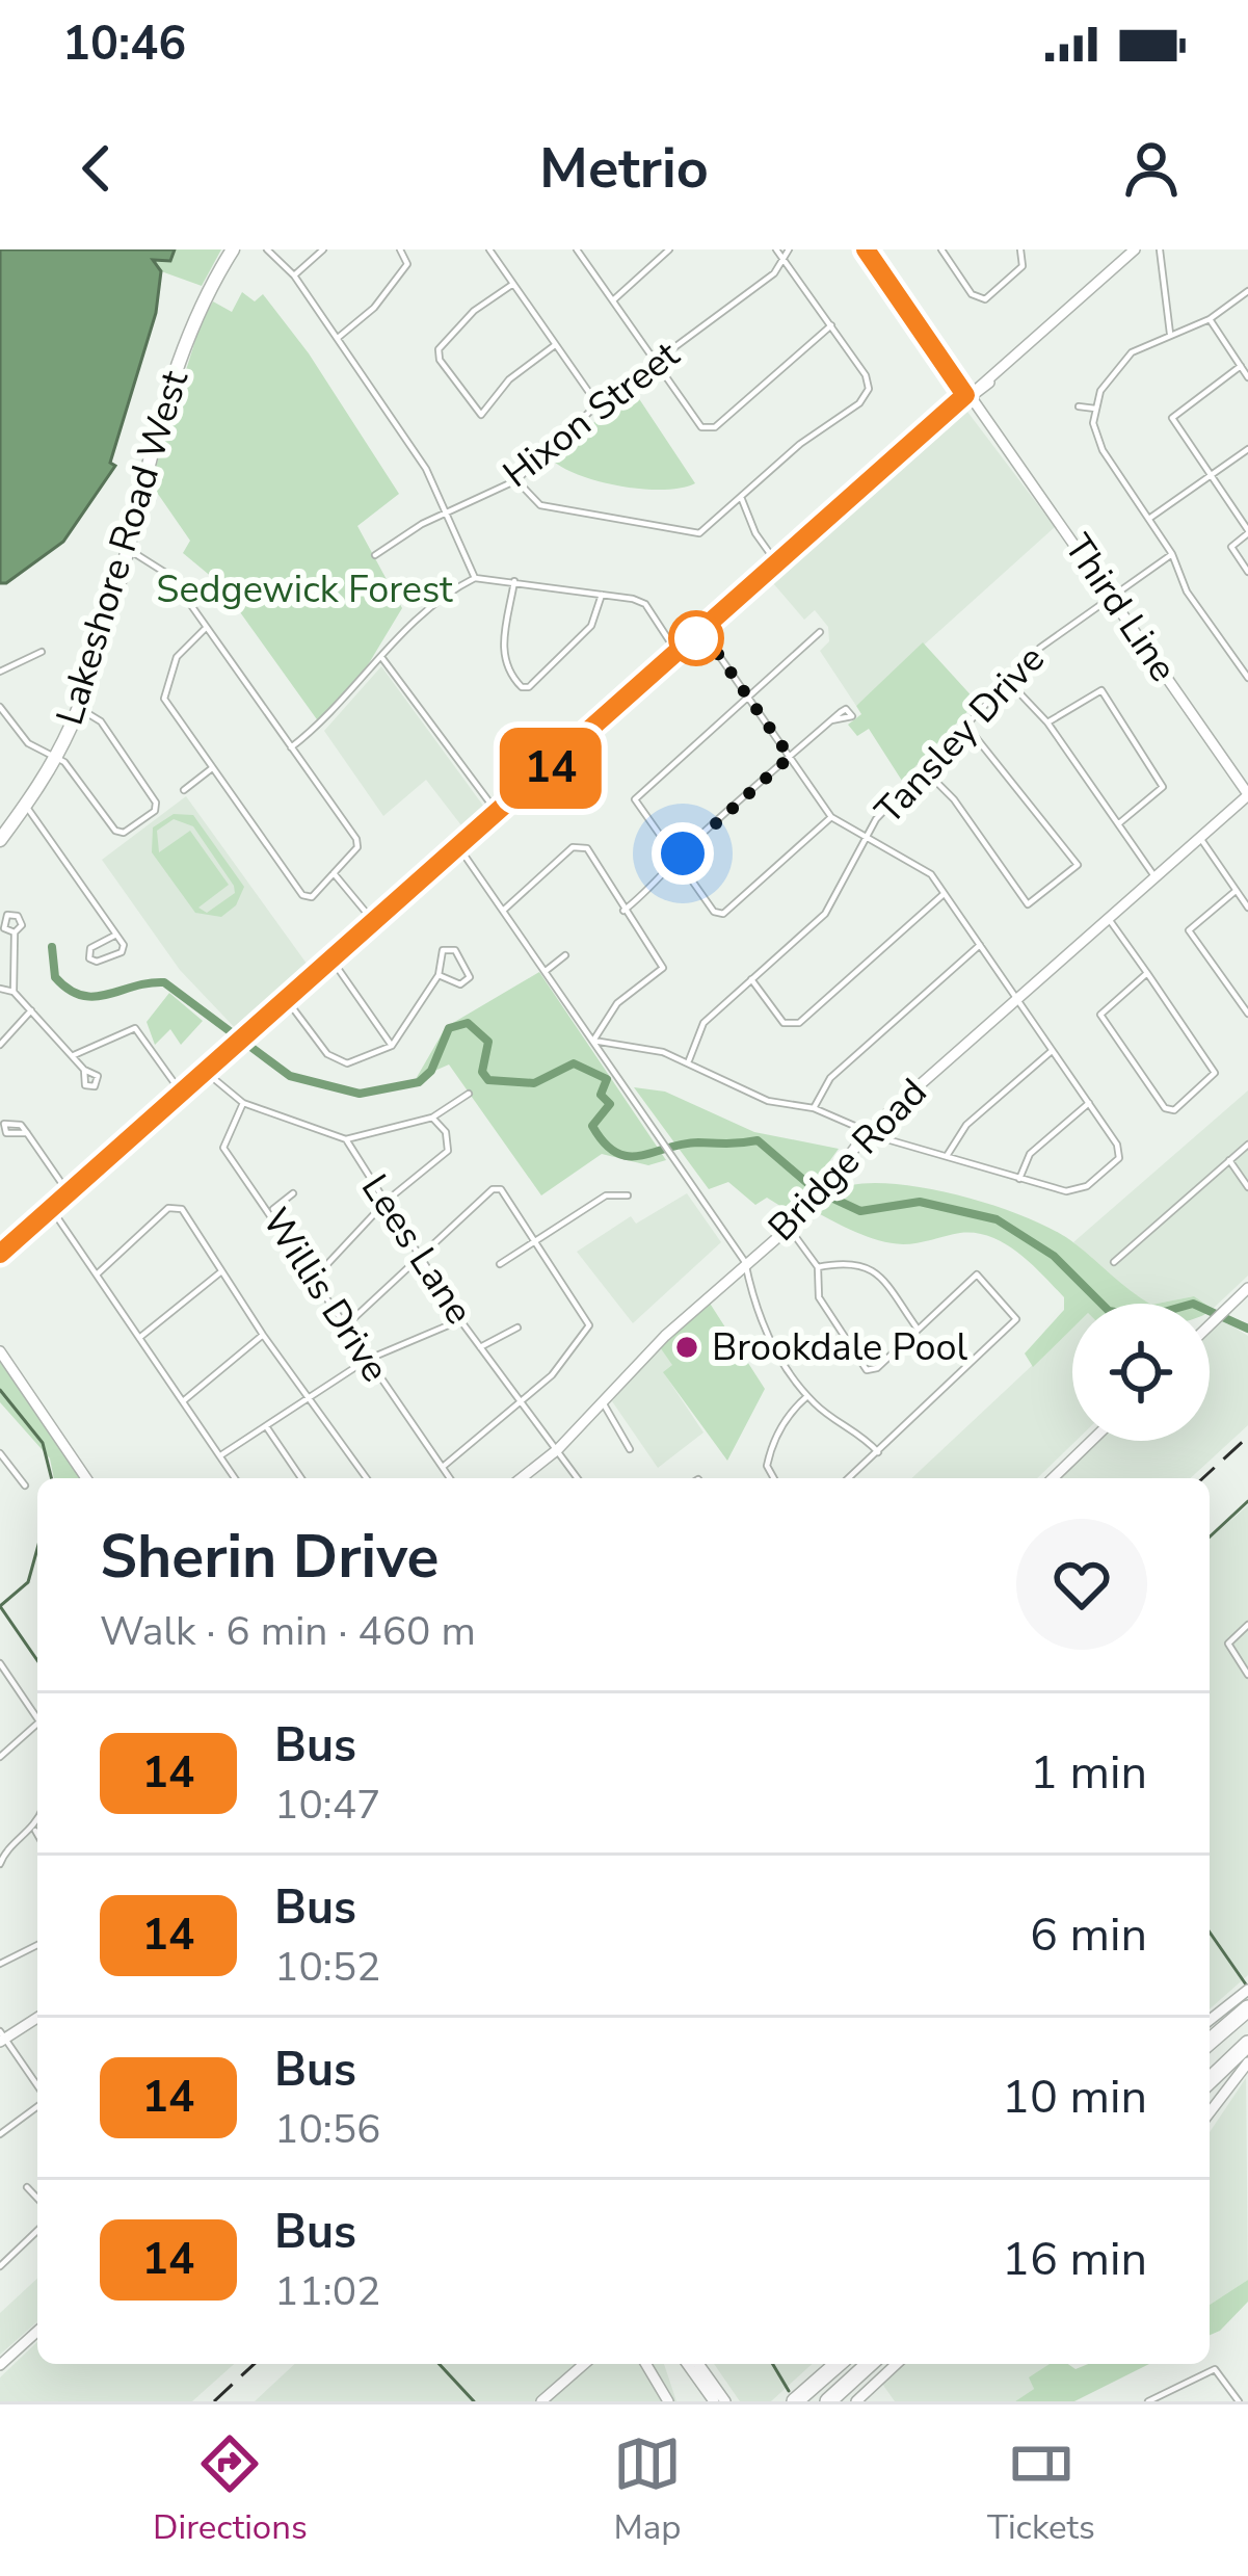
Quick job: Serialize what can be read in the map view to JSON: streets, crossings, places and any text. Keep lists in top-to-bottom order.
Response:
{
  "streets": {
    "main road": ["Lakeshore Road West", "Third Line", "Bridge Road"],
    "street": [
      "Hixon Street",
      "Tansley Drive",
      "Lees Lane",
      "Willis Drive"
    ]
  },
  "crossings": [
    ["Third Line", "Tansley Drive"],
    ["Third Line", "Bridge Road"],
    ["Bridge Road", "Lees Lane"],
    ["Lees Lane", "Willis Drive"]
  ],
  "parks": ["Sedgewick Forest"],
  "places": ["Brookdale Pool"],
  "lines": ["bus line 14"],
  "page": {
    "status": "10:46",
    "header": "Metrio",
    "on_map": "14",
    "heading": ["Sherin Drive", "Walk · 6 min · 460 m"],
    "list": [
      {
        "mark": "14",
        "name": "Bus",
        "note": "10:47",
        "value": "1 min"
      },
      {
        "mark": "14",
        "name": "Bus",
        "note": "10:52",
        "value": "6 min"
      },
      {
        "mark": "14",
        "name": "Bus",
        "note": "10:56",
        "value": "10 min"
      },
      {
        "mark": "14",
        "name": "Bus",
        "note": "11:02",
        "value": "16 min"
      }
    ],
    "tabs": ["Directions", "Map", "Tickets"]
  }
}
